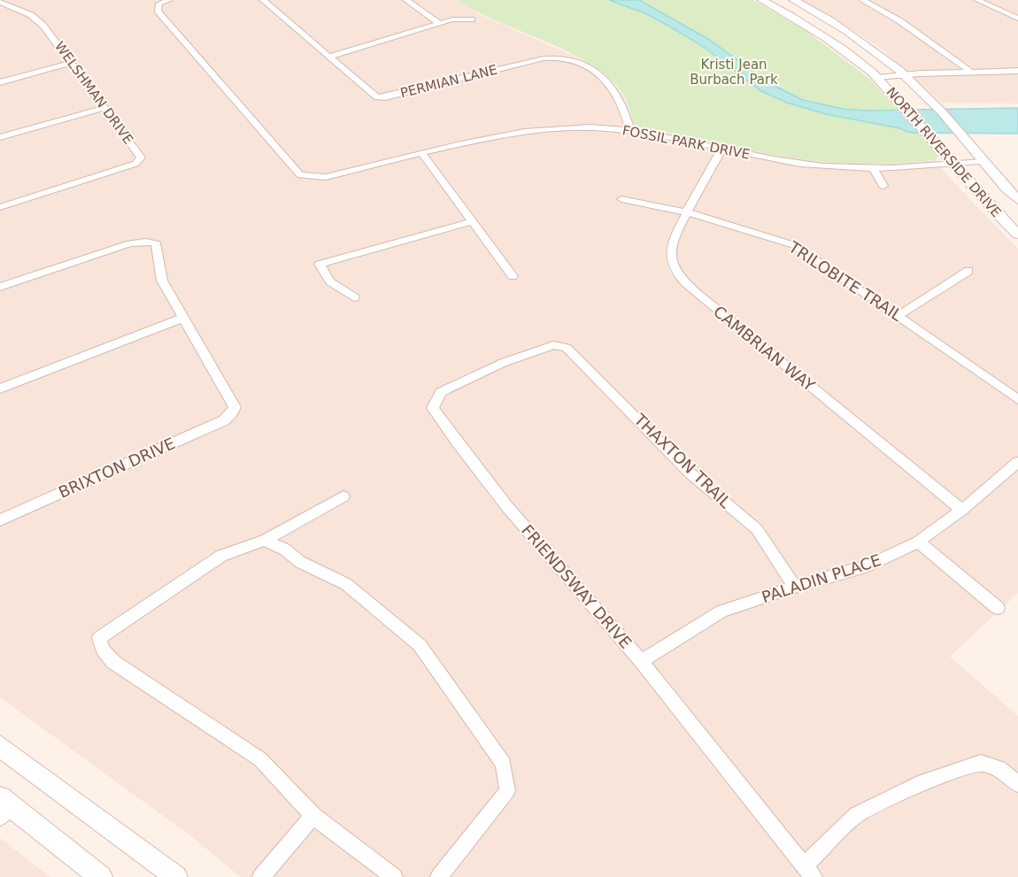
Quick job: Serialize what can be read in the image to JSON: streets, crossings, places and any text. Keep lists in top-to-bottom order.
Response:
{
  "streets": {
    "main road": ["NORTH RIVERSIDE DRIVE"],
    "street": [
      "PERMIAN LANE",
      "WELSHMAN DRIVE",
      "FOSSIL PARK DRIVE",
      "TRILOBITE TRAIL",
      "CAMBRIAN WAY",
      "THAXTON TRAIL",
      "BRIXTON DRIVE",
      "PALADIN PLACE",
      "FRIENDSWAY DRIVE"
    ]
  },
  "crossings": [
    ["PERMIAN LANE", "FOSSIL PARK DRIVE"],
    ["FOSSIL PARK DRIVE", "NORTH RIVERSIDE DRIVE"],
    ["FOSSIL PARK DRIVE", "CAMBRIAN WAY"],
    ["TRILOBITE TRAIL", "CAMBRIAN WAY"],
    ["CAMBRIAN WAY", "PALADIN PLACE"],
    ["THAXTON TRAIL", "PALADIN PLACE"],
    ["THAXTON TRAIL", "FRIENDSWAY DRIVE"],
    ["PALADIN PLACE", "FRIENDSWAY DRIVE"]
  ],
  "parks": ["Kristi Jean Burbach Park"]
}
